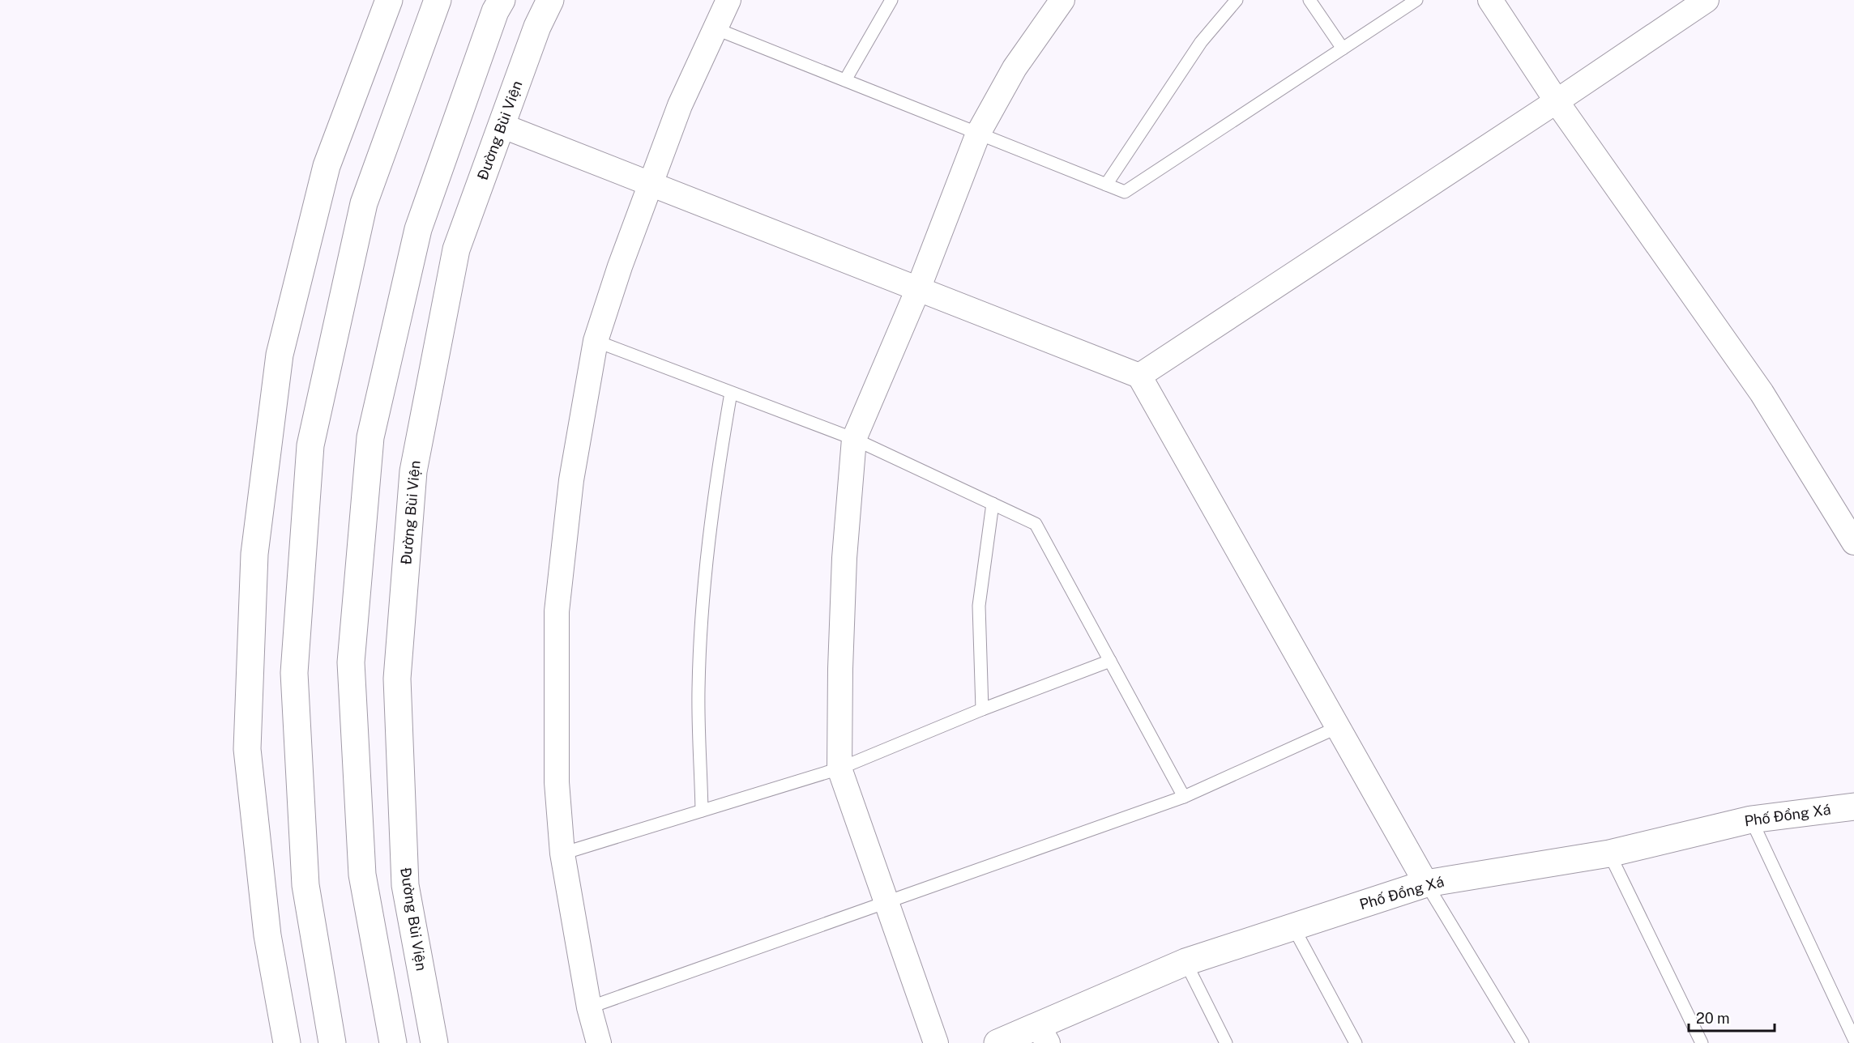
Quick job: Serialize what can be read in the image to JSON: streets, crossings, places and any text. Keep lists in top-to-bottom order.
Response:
{
  "streets": {
    "main road": ["Đường Bùi Viện", "Phố Đồng Xá"]
  },
  "scale_bar": "20 m"
}
